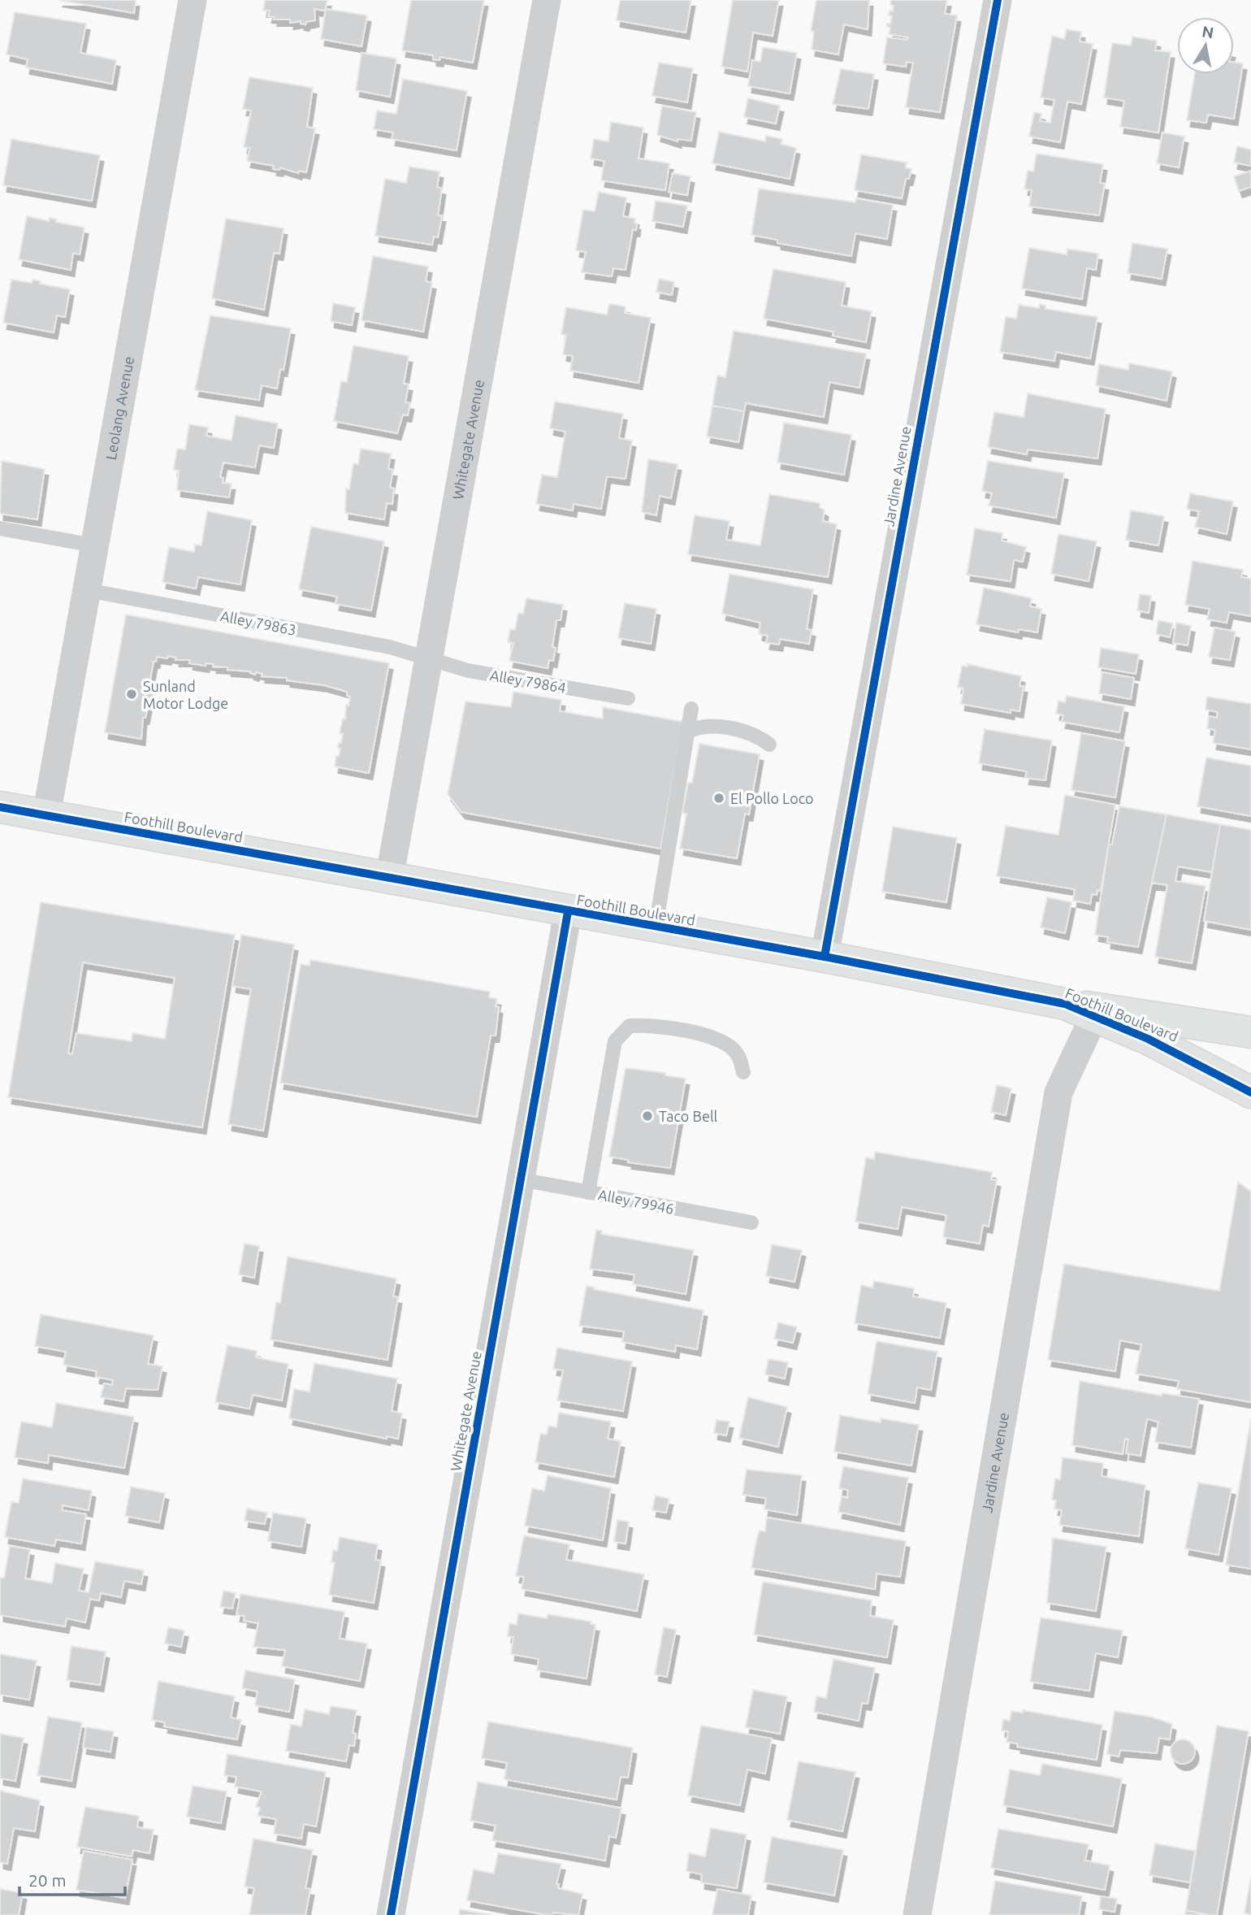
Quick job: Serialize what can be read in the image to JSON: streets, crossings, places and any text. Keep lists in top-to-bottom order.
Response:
{
  "streets": {
    "main road": ["Foothill Boulevard"],
    "street": ["Leolang Avenue", "Whitegate Avenue", "Jardine Avenue"],
    "lane": ["Alley 79863", "Alley 79864", "Alley 79946"]
  },
  "crossings": [
    ["Leolang Avenue", "Alley 79863"],
    ["Leolang Avenue", "Foothill Boulevard"],
    ["Whitegate Avenue", "Alley 79863"],
    ["Whitegate Avenue", "Alley 79864"],
    ["Whitegate Avenue", "Foothill Boulevard"],
    ["Whitegate Avenue", "Alley 79946"],
    ["Jardine Avenue", "Foothill Boulevard"],
    ["Alley 79863", "Alley 79864"]
  ],
  "places": ["Sunland Motor Lodge", "El Pollo Loco", "Taco Bell"],
  "scale_bar": "20 m",
  "north": "top"
}
